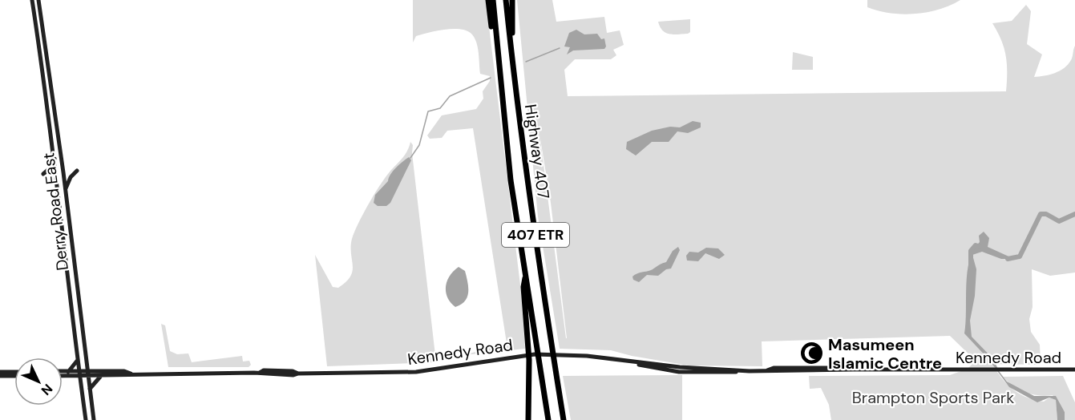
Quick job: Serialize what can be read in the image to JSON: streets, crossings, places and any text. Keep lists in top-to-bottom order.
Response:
{
  "streets": {
    "highway": ["Highway 407", "407 ETR"],
    "main road": ["Derry Road East", "Kennedy Road"]
  },
  "crossings": [
    ["Derry Road East", "Kennedy Road"]
  ],
  "parks": ["Brampton Sports Park"],
  "places": {
    "mosque": ["Masumeen Islamic Centre"]
  },
  "north": "bottom right"
}
